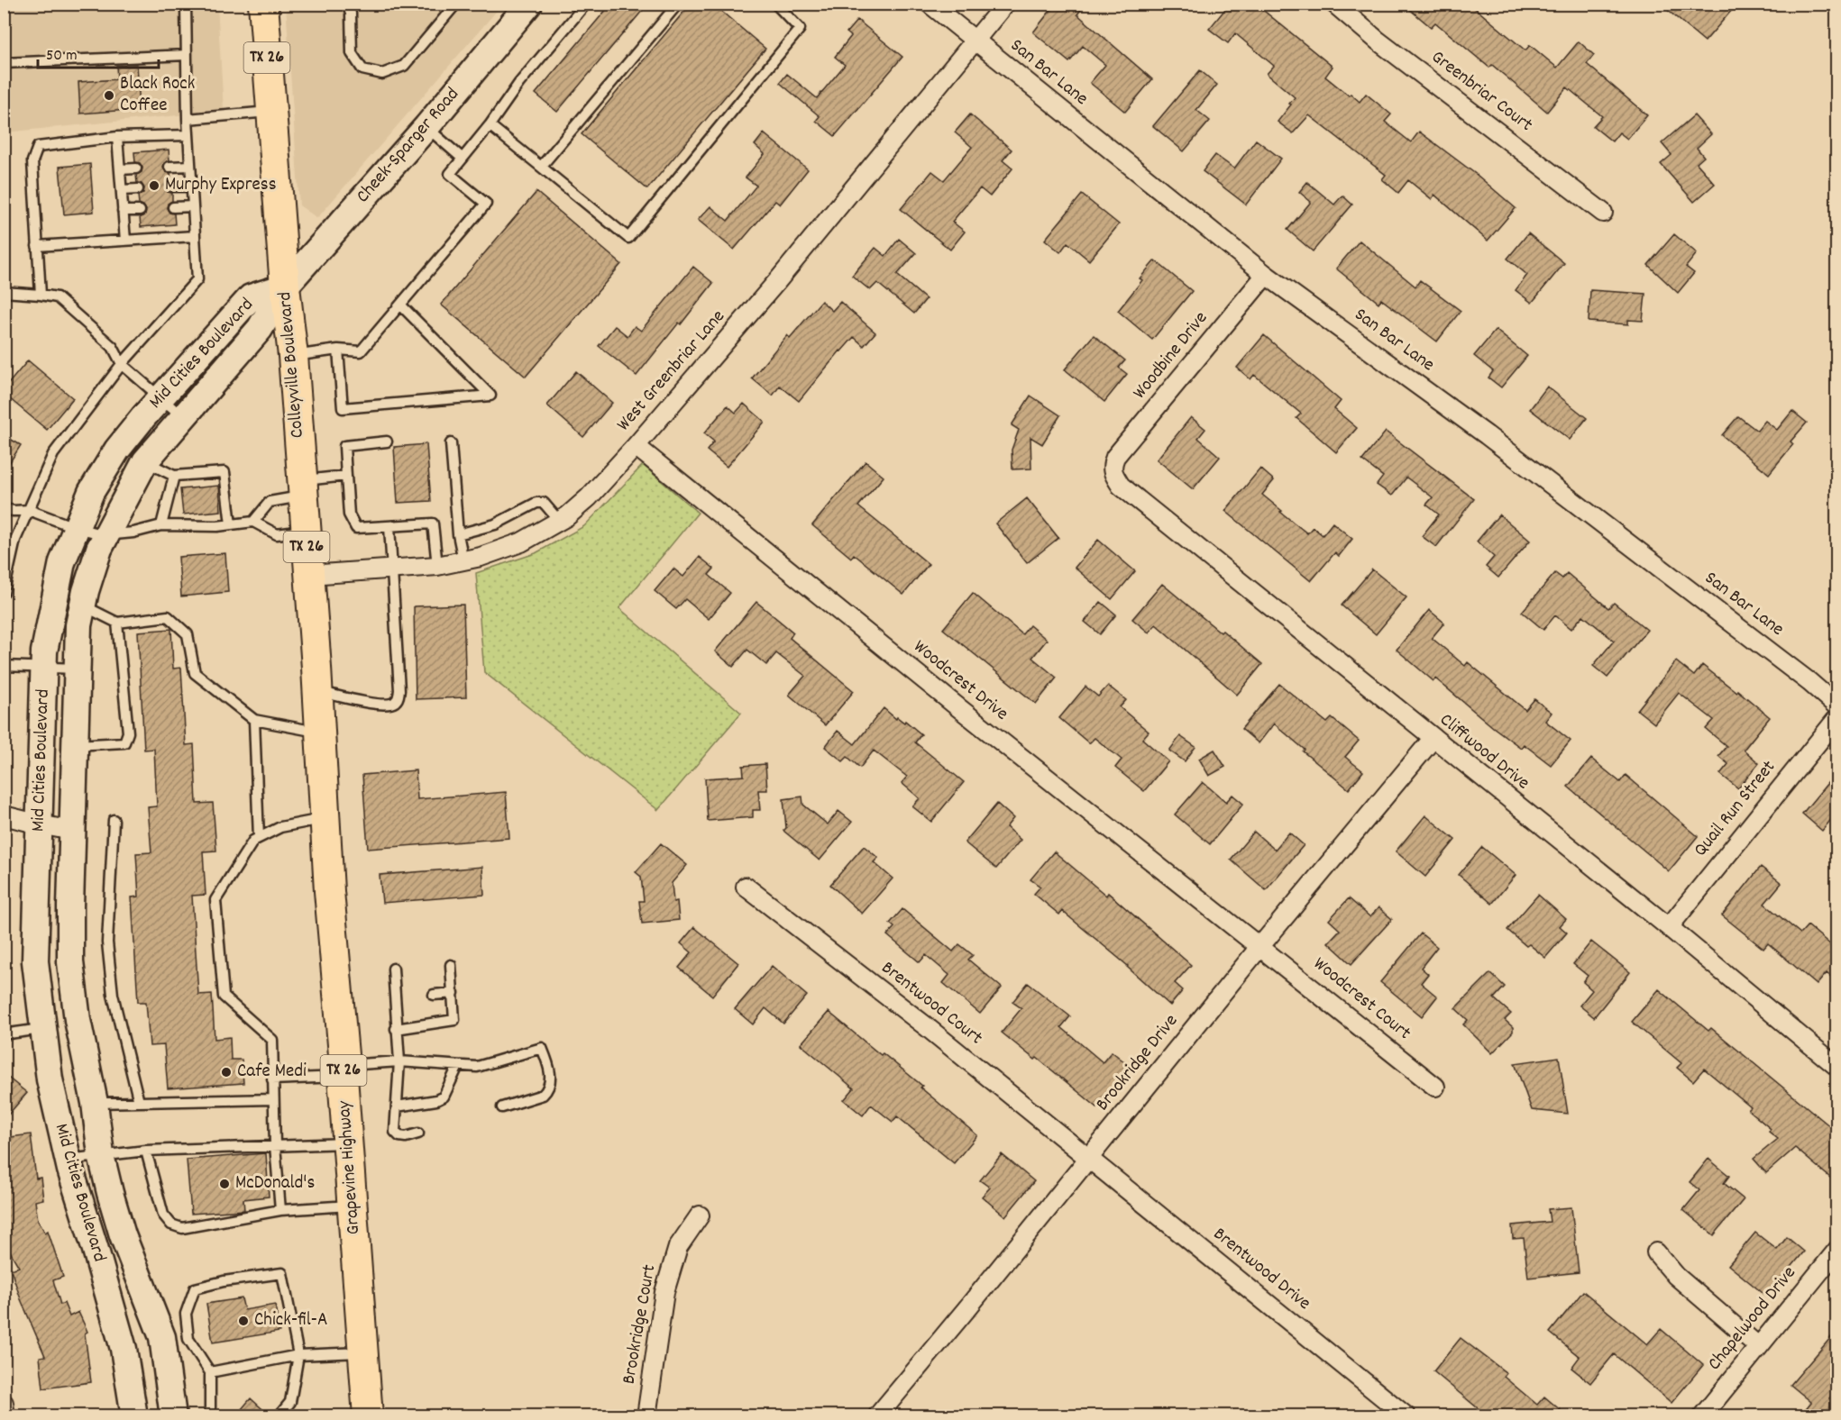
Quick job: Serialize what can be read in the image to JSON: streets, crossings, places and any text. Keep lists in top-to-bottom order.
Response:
{
  "streets": {
    "main road": [
      "TX 26",
      "Cheek-Sparger Road",
      "Mid Cities Boulevard",
      "Colleyville Boulevard",
      "Grapevine Highway"
    ],
    "street": [
      "San Bar Lane",
      "Greenbriar Court",
      "Woodbine Drive",
      "West Greenbriar Lane",
      "Woodcrest Drive",
      "Cliffwood Drive",
      "Quail Run Street",
      "Woodcrest Court",
      "Brentwood Court",
      "Brookridge Drive",
      "Brentwood Drive",
      "Chapelwood Drive",
      "Brookridge Court"
    ]
  },
  "crossings": [
    ["San Bar Lane", "Woodbine Drive"],
    ["San Bar Lane", "West Greenbriar Lane"],
    ["Cheek-Sparger Road", "Mid Cities Boulevard"],
    ["Cheek-Sparger Road", "Colleyville Boulevard"],
    ["Mid Cities Boulevard", "Colleyville Boulevard"],
    ["Woodbine Drive", "Cliffwood Drive"],
    ["Colleyville Boulevard", "West Greenbriar Lane"],
    ["Colleyville Boulevard", "Grapevine Highway"],
    ["West Greenbriar Lane", "Woodcrest Drive"],
    ["Woodcrest Drive", "Woodcrest Court"],
    ["Woodcrest Drive", "Brookridge Drive"],
    ["Cliffwood Drive", "Quail Run Street"],
    ["Cliffwood Drive", "Brookridge Drive"],
    ["Woodcrest Court", "Brookridge Drive"],
    ["Brentwood Court", "Brookridge Drive"],
    ["Brentwood Court", "Brentwood Drive"],
    ["Brookridge Drive", "Brentwood Drive"]
  ],
  "places": [
    "Black Rock Coffee",
    "Murphy Express",
    "Cafe Medi",
    "McDonald's",
    "Chick-fil-A"
  ],
  "scale_bar": "50 m"
}
